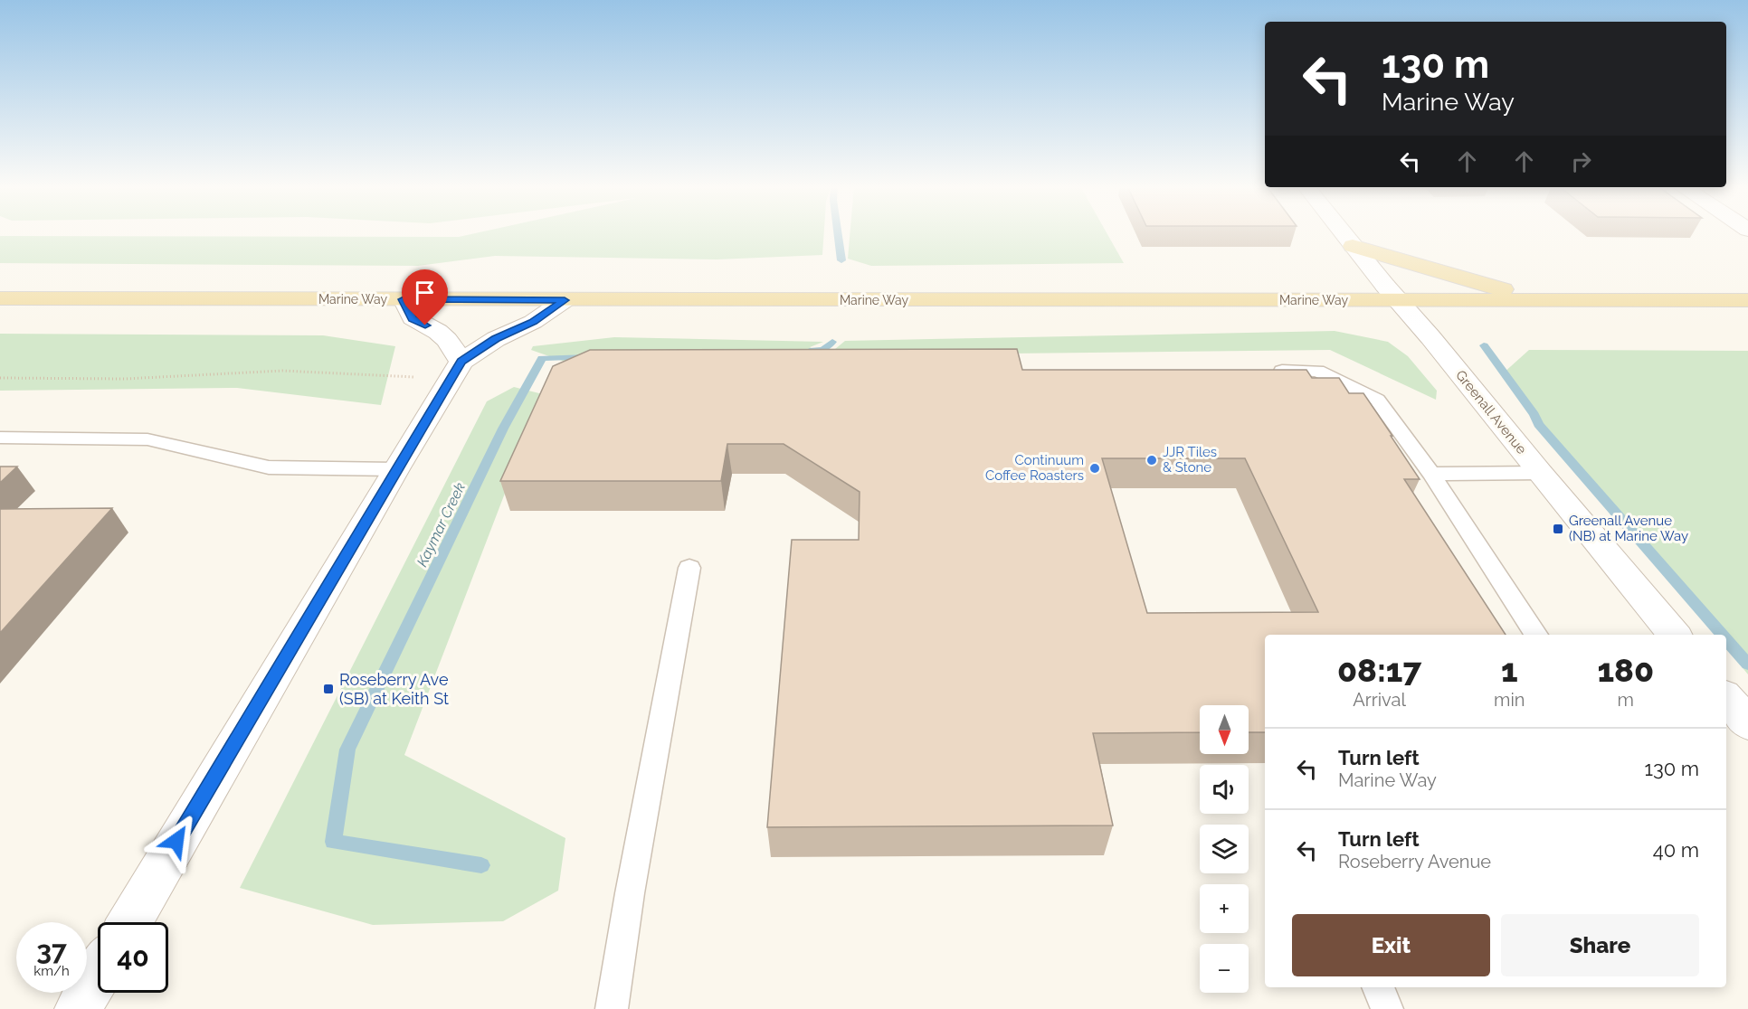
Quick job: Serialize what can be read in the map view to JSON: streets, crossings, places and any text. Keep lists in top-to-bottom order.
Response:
{
  "streets": {
    "main road": ["Marine Way"],
    "street": ["Greenall Avenue"]
  },
  "crossings": [
    ["Marine Way", "Greenall Avenue"]
  ],
  "water": ["Kaymar Creek"],
  "places": {
    "other": ["JJR Tiles & Stone", "Continuum Coffee Roasters"],
    "transit": ["Greenall Avenue (NB) at Marine Way", "Roseberry Ave (SB) at Keith St"]
  },
  "north": "bottom",
  "page": {
    "turn": ["130 m", "Marine Way"],
    "eta": [
      "08:17",
      "Arrival",
      "1",
      "min",
      "180",
      "m"
    ],
    "map_buttons": ["+", "−"],
    "list": [
      {
        "name": "Turn left",
        "note": "Marine Way",
        "value": "130 m"
      },
      {
        "name": "Turn left",
        "note": "Roseberry Avenue",
        "value": "40 m"
      }
    ],
    "buttons": ["Exit", "Share"],
    "speed": "37 km/h",
    "limit": "40"
  }
}
